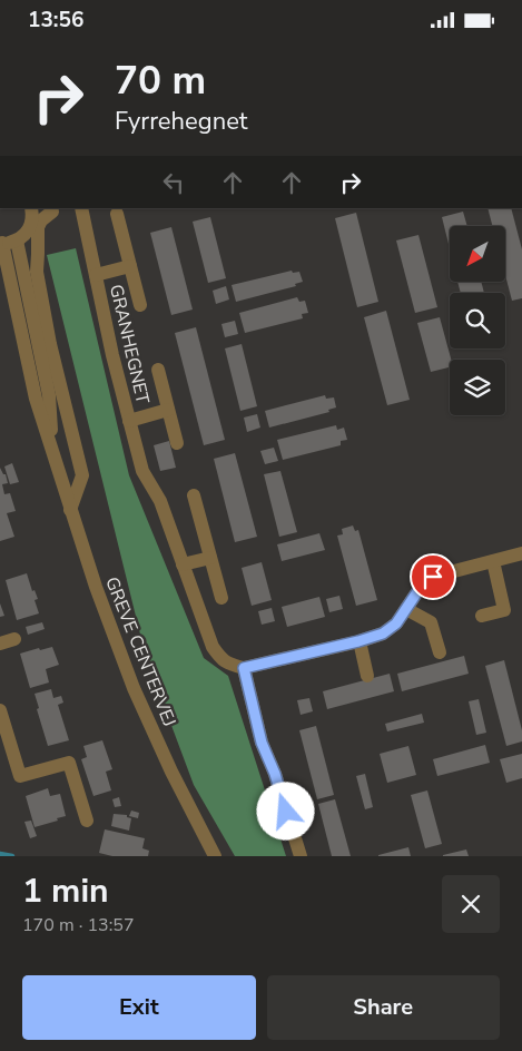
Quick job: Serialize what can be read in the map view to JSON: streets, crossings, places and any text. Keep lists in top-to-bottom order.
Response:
{
  "streets": {
    "street": ["GRANHEGNET", "GREVE CENTERVEJ"]
  },
  "north": "bottom left",
  "page": {
    "status": "13:56",
    "turn": ["70 m", "Fyrrehegnet"],
    "heading": ["1 min", "170 m · 13:57"],
    "buttons": ["Exit", "Share"]
  }
}
